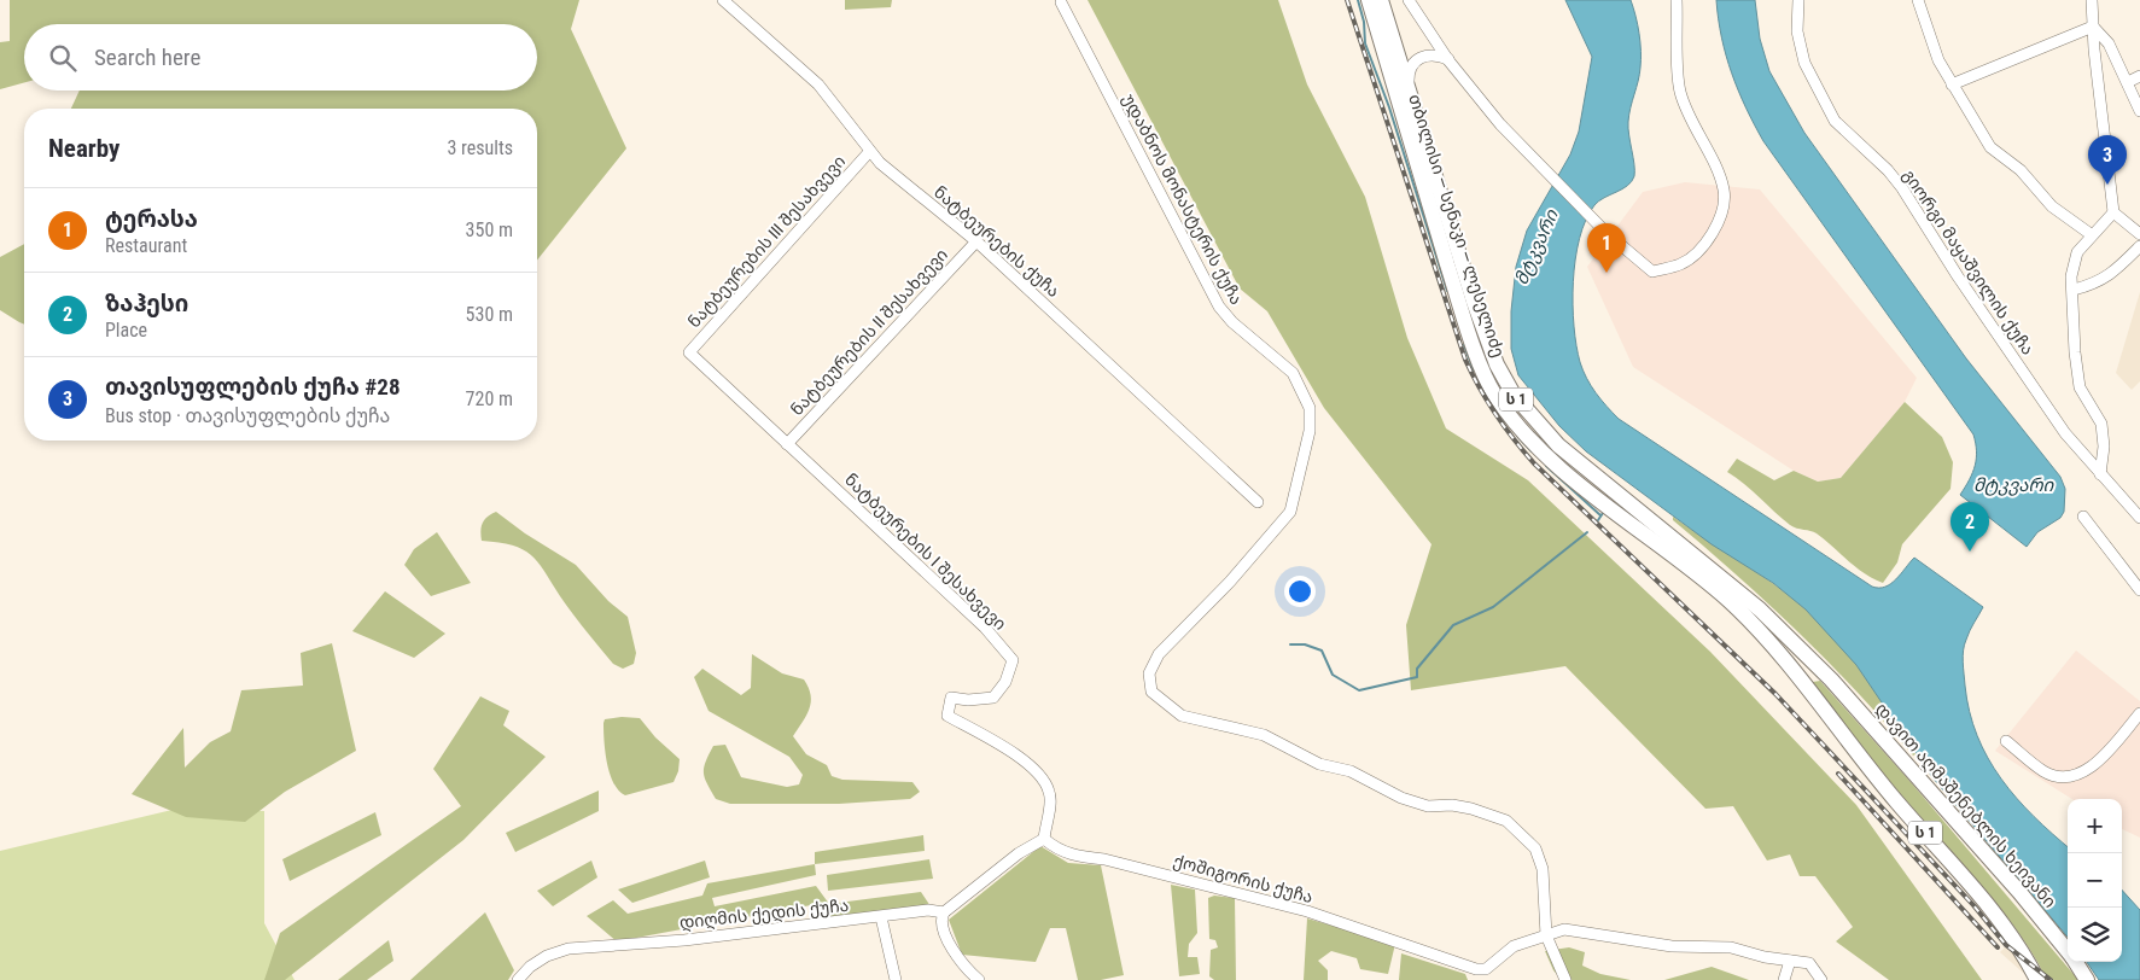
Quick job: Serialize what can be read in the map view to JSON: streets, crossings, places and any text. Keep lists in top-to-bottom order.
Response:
{
  "streets": {
    "highway": ["თბილისი — სენაკი — ლესელიძე", "ს 1", "დავით აღმაშენებლის ხეივანი"],
    "street": [
      "უდაბნოს მონასტერის ქუჩა",
      "ნატბეურების III შესახვევი",
      "ნატბეურების ქუჩა",
      "გიორგი მაყაშვილის ქუჩა",
      "ნატბეურების II შესახვევი",
      "ნატბეურების I შესახვევი",
      "ქოშიგორის ქუჩა",
      "დიღმის ქედის ქუჩა"
    ]
  },
  "crossings": [
    ["უდაბნოს მონასტერის ქუჩა", "ქოშიგორის ქუჩა"],
    ["თბილისი — სენაკი — ლესელიძე", "დავით აღმაშენებლის ხეივანი"],
    ["ნატბეურების III შესახვევი", "ნატბეურების ქუჩა"],
    ["ნატბეურების III შესახვევი", "ნატბეურების I შესახვევი"],
    ["ნატბეურების ქუჩა", "ნატბეურების II შესახვევი"],
    ["ნატბეურების II შესახვევი", "ნატბეურების I შესახვევი"],
    ["ნატბეურების I შესახვევი", "ქოშიგორის ქუჩა"]
  ],
  "water": ["მტკვარი"],
  "page": {
    "search": "Search here",
    "heading": ["Nearby", "3 results"],
    "pins": ["3", "1", "2"],
    "list": [
      {
        "mark": "1",
        "name": "ტერასა",
        "note": "Restaurant",
        "value": "350 m"
      },
      {
        "mark": "2",
        "name": "ზაჰესი",
        "note": "Place",
        "value": "530 m"
      },
      {
        "mark": "3",
        "name": "თავისუფლების ქუჩა #28",
        "note": "Bus stop · თავისუფლების ქუჩა",
        "value": "720 m"
      }
    ],
    "map_buttons": ["+", "−"]
  }
}
